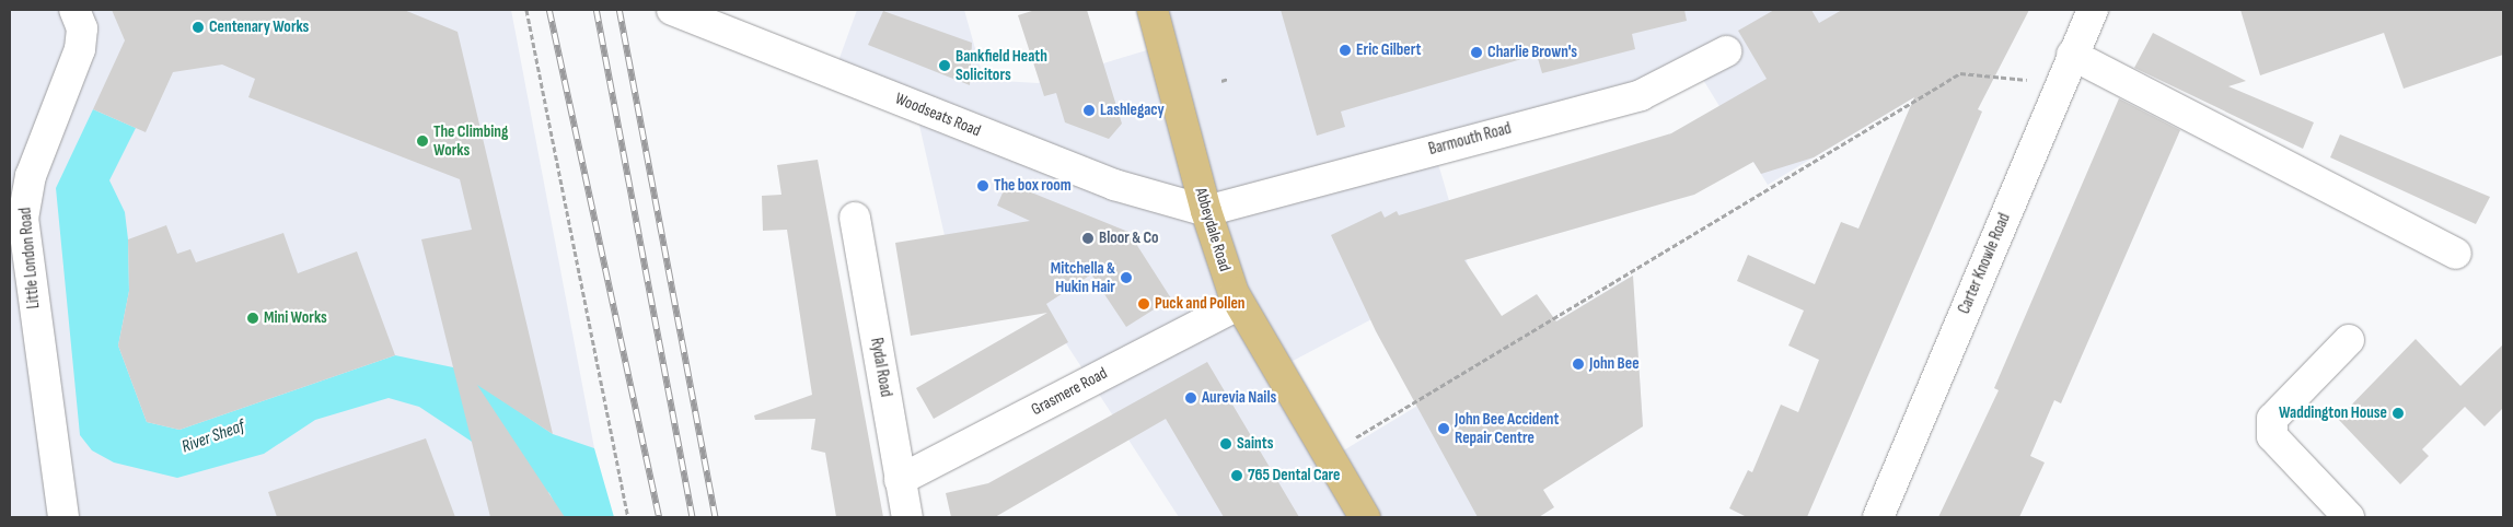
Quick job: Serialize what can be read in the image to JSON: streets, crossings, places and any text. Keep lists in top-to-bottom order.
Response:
{
  "streets": {
    "main road": ["Abbeydale Road"],
    "street": [
      "Woodseats Road",
      "Barmouth Road",
      "Little London Road",
      "Carter Knowle Road",
      "Rydal Road",
      "Grasmere Road"
    ]
  },
  "crossings": [
    ["Woodseats Road", "Barmouth Road"],
    ["Woodseats Road", "Abbeydale Road"],
    ["Barmouth Road", "Abbeydale Road"],
    ["Abbeydale Road", "Grasmere Road"],
    ["Rydal Road", "Grasmere Road"]
  ],
  "water": ["River Sheaf"],
  "places": [
    "Centenary Works",
    "Eric Gilbert",
    "Charlie Brown's",
    "Bankfield Heath Solicitors",
    "Lashlegacy",
    "The Climbing Works",
    "The box room",
    "Bloor & Co",
    "Mitchella & Hukin Hair",
    "Puck and Pollen",
    "Mini Works",
    "John Bee",
    "Aurevia Nails",
    "Waddington House",
    "John Bee Accident Repair Centre",
    "Saints",
    "765 Dental Care"
  ]
}
